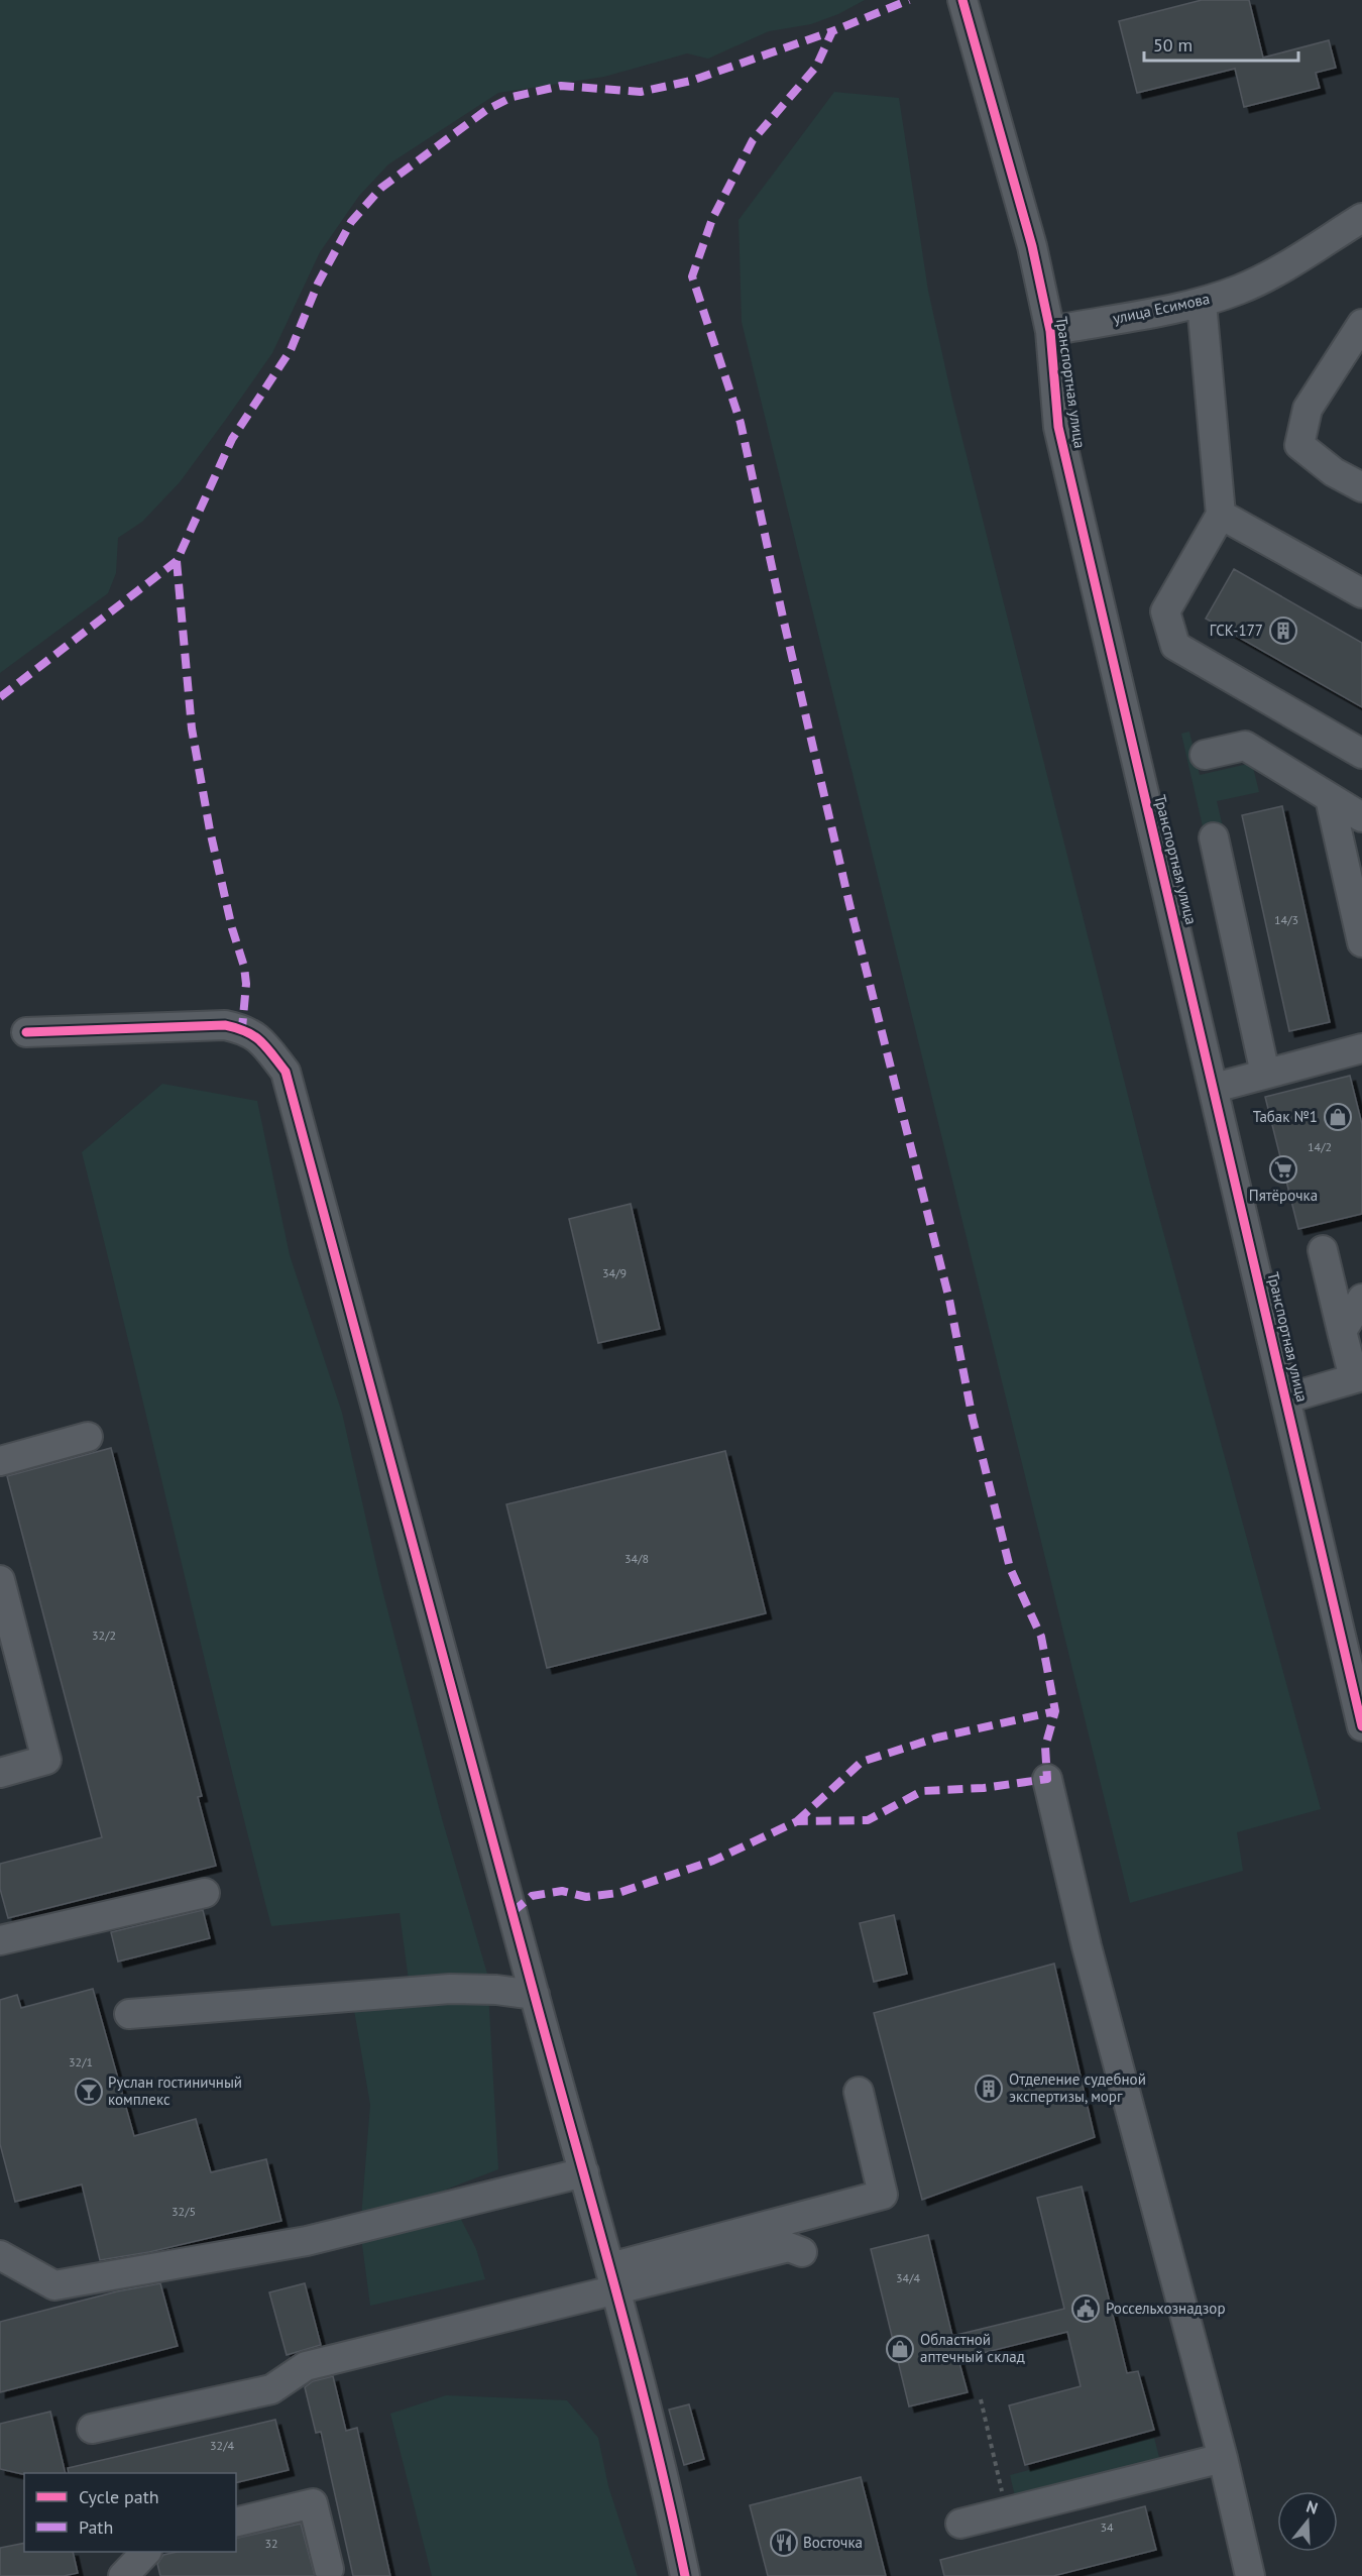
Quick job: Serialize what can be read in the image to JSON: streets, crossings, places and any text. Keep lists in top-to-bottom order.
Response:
{
  "streets": {
    "street": ["улица Есимова", "Транспортная улица"]
  },
  "crossings": [
    ["улица Есимова", "Транспортная улица"]
  ],
  "places": {
    "building": ["ГСК-177", "Отделение судебной экспертизы, морг"],
    "shop": ["Табак №1", "Областной аптечный склад"],
    "supermarket": ["Пятёрочка"],
    "bar": ["Руслан гостиничный комплекс"],
    "public building": ["Россельхознадзор"],
    "restaurant": ["Восточка"]
  },
  "house_numbers": [
    "14/3",
    "14/2",
    "34/9",
    "34/8",
    "32/2",
    "32/1",
    "32/5",
    "34/4",
    "32/4",
    "34",
    "32"
  ],
  "legend": ["Cycle path", "Path"],
  "scale_bar": "50 m",
  "north": "top"
}
